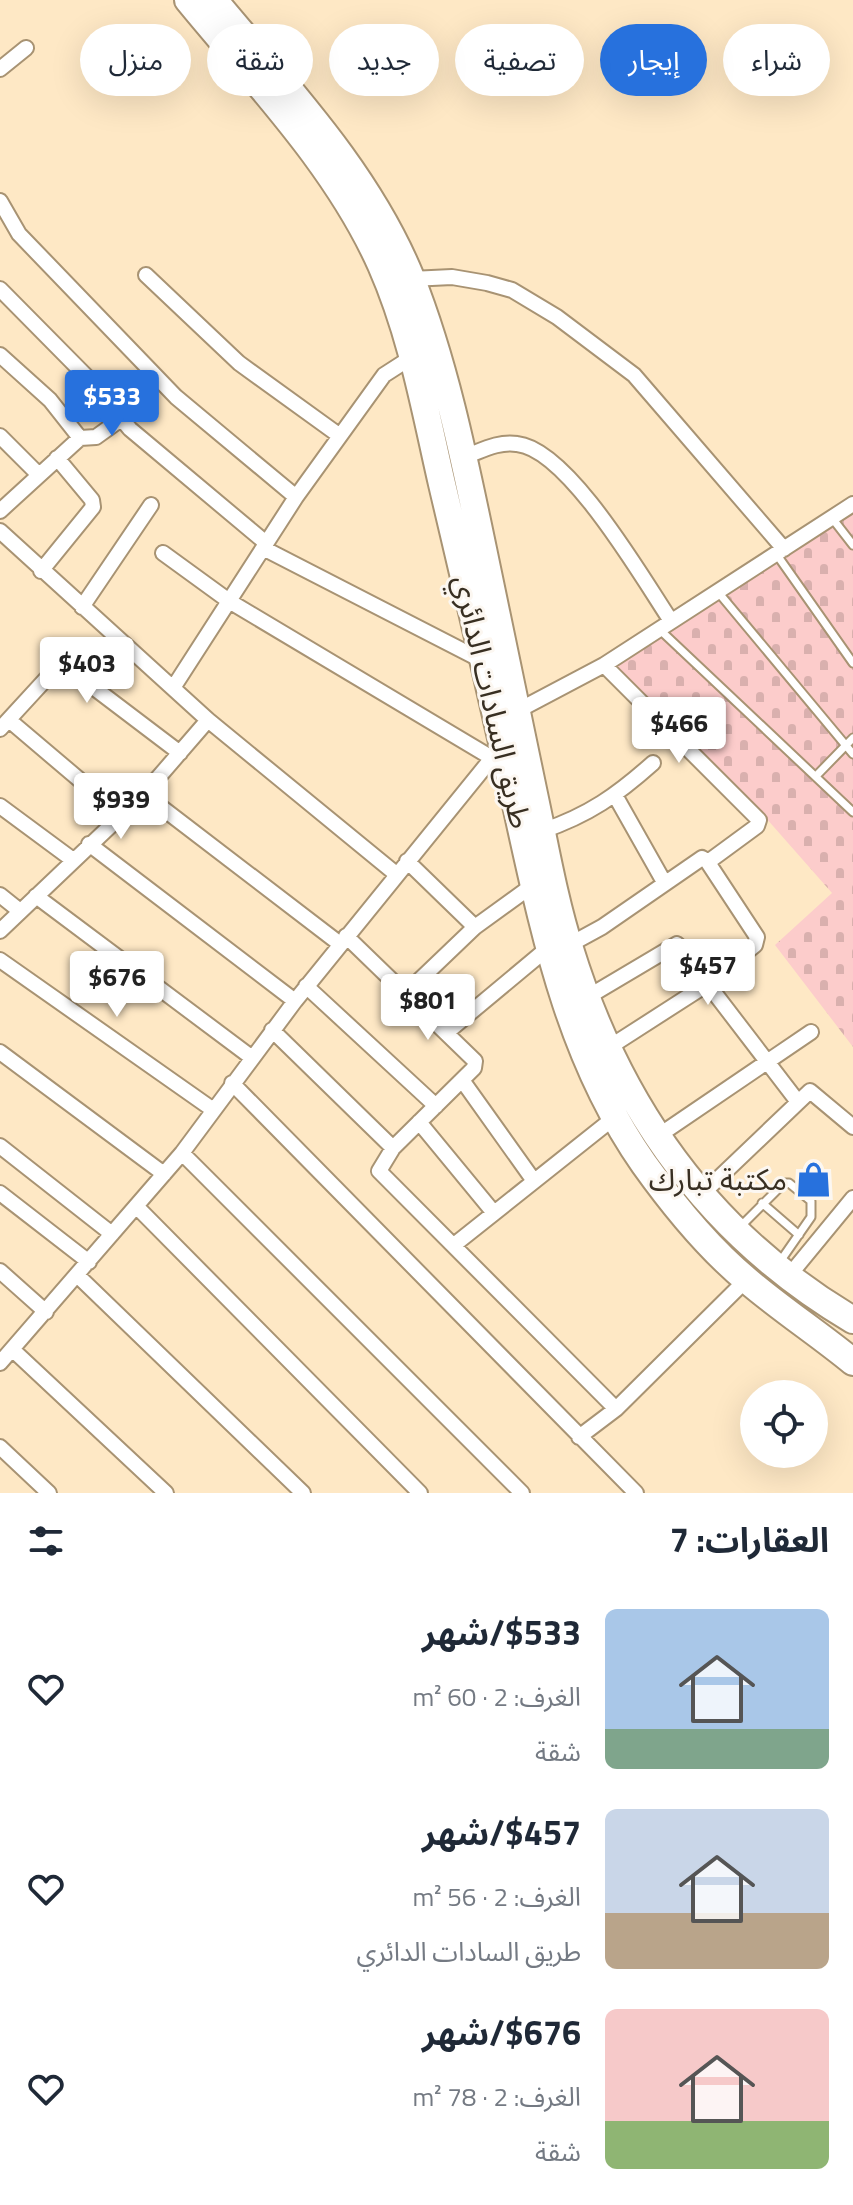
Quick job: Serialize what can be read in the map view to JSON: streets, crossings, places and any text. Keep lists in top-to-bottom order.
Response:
{
  "streets": {
    "highway": ["طريق السادات الدائري"]
  },
  "places": {
    "shop": ["مكتبة تبارك"]
  },
  "page": {
    "chip": [
      "شراء",
      "إيجار",
      "تصفية",
      "جديد",
      "شقة",
      "منزل"
    ],
    "price": [
      "$533",
      "$403",
      "$466",
      "$939",
      "$457",
      "$676",
      "$801"
    ],
    "heading": "العقارات: 7",
    "list": [
      {
        "name": "$533/شهر",
        "note": "الغرف: 2 · 60 m² · شقة"
      },
      {
        "name": "$457/شهر",
        "note": "الغرف: 2 · 56 m² · طريق السادات الدائري"
      },
      {
        "name": "$676/شهر",
        "note": "الغرف: 2 · 78 m² · شقة"
      }
    ]
  }
}
